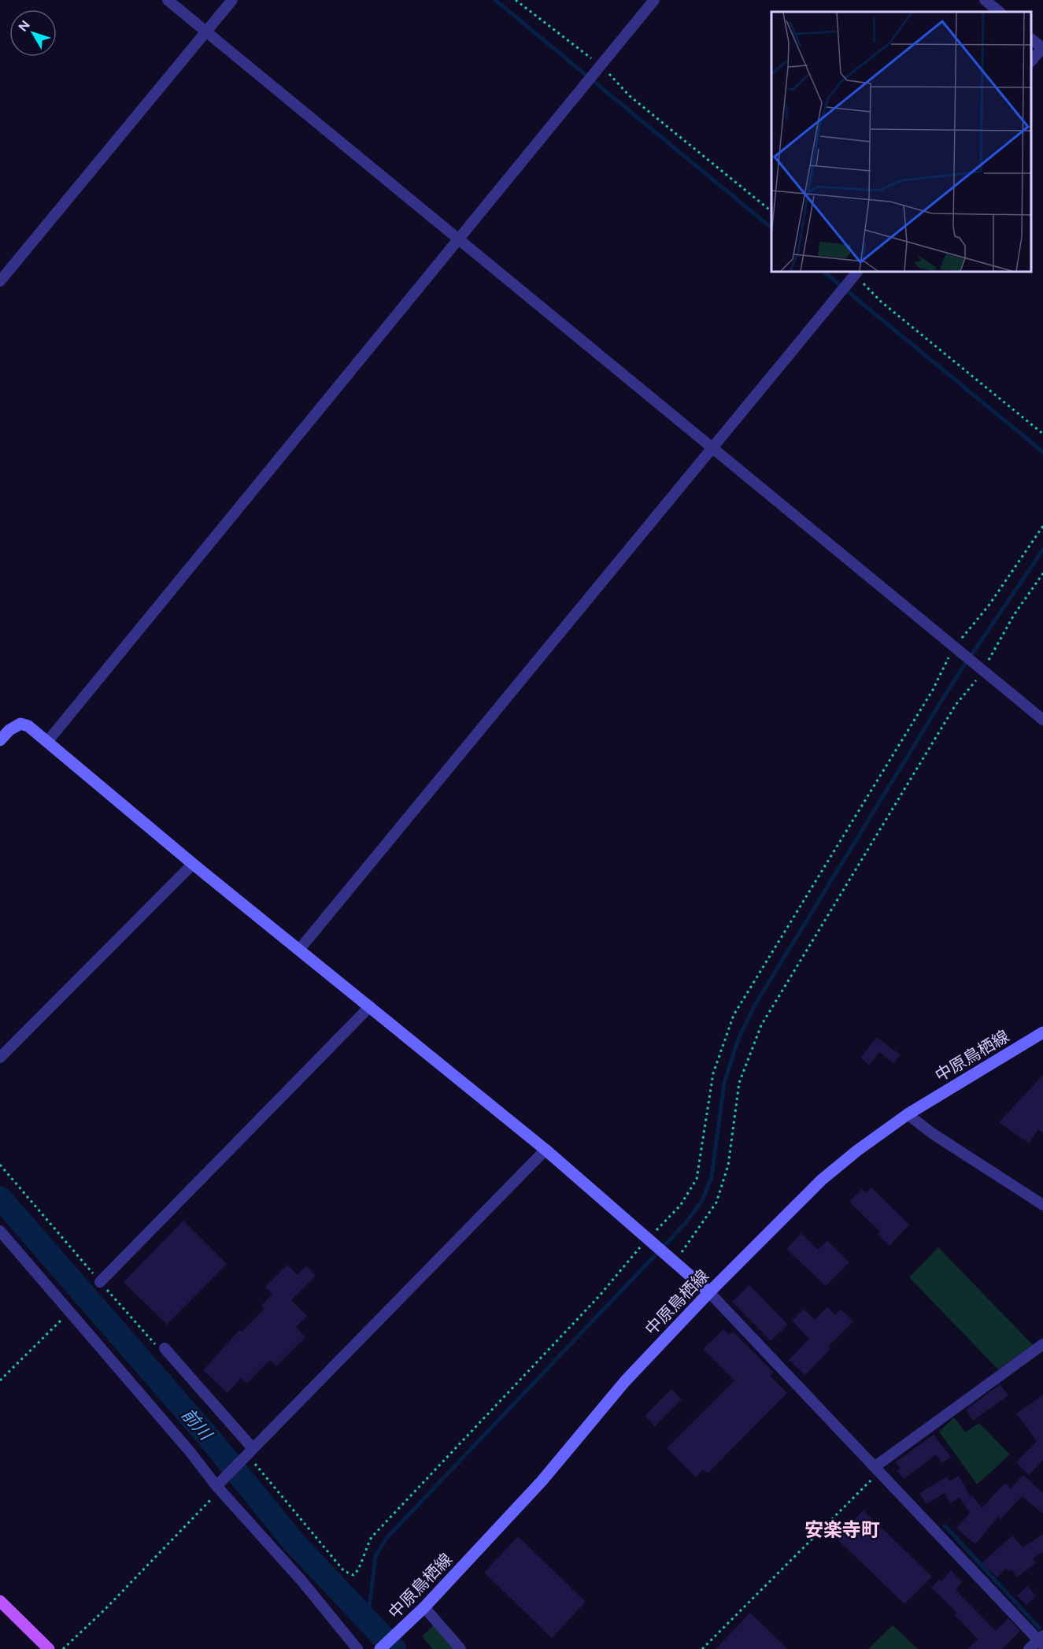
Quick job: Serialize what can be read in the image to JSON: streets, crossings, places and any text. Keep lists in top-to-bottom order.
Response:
{
  "streets": {
    "street": ["中原鳥栖線"]
  },
  "districts": ["安楽寺町"],
  "water": ["前川"],
  "north": "top left"
}
